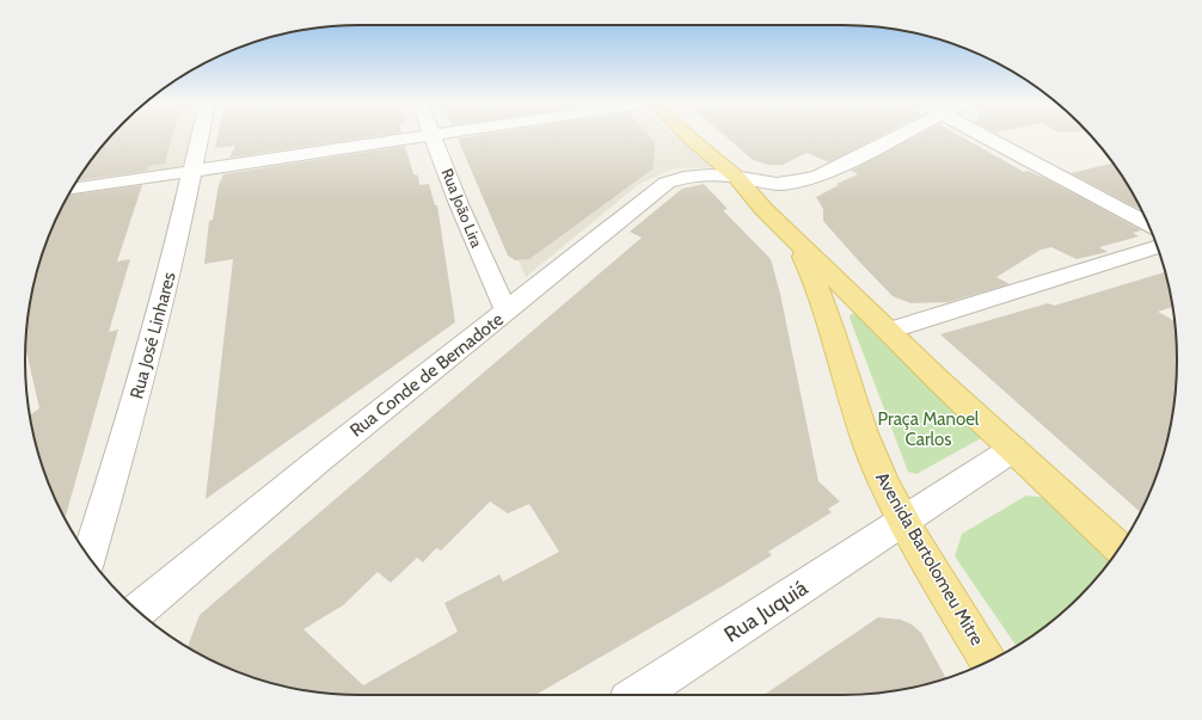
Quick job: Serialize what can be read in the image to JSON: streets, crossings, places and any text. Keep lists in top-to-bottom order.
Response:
{
  "streets": {
    "main road": ["Avenida Bartolomeu Mitre"],
    "street": [
      "Rua João Lira",
      "Rua José Linhares",
      "Rua Conde de Bernadote",
      "Rua Juquiá"
    ]
  },
  "crossings": [
    ["Rua João Lira", "Rua Conde de Bernadote"],
    ["Rua Conde de Bernadote", "Avenida Bartolomeu Mitre"],
    ["Avenida Bartolomeu Mitre", "Rua Juquiá"]
  ],
  "parks": ["Praça Manoel Carlos"]
}
